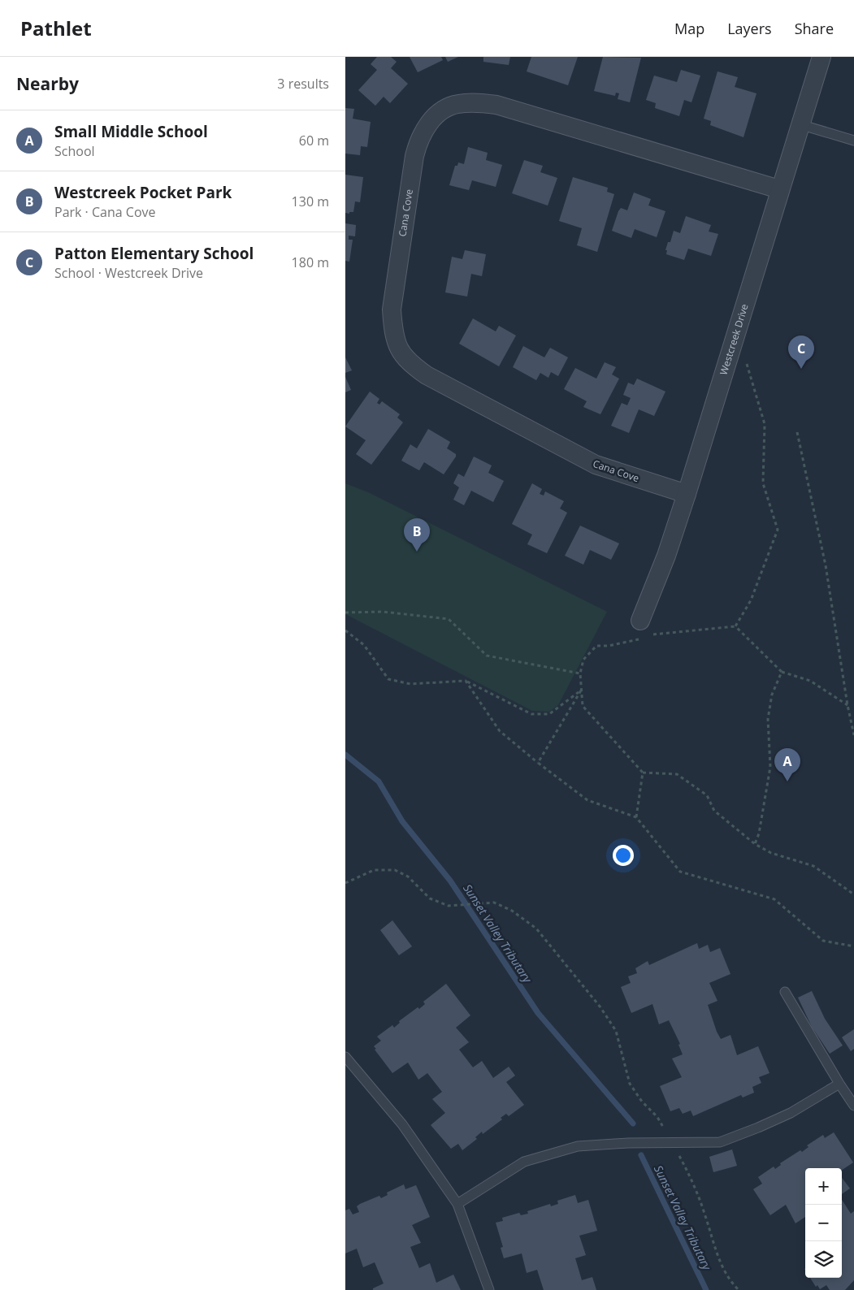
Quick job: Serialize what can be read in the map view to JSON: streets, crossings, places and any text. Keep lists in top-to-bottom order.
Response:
{
  "streets": {
    "street": ["Cana Cove", "Westcreek Drive"]
  },
  "crossings": [
    ["Cana Cove", "Westcreek Drive"]
  ],
  "water": ["Sunset Valley Tributary"],
  "page": {
    "header": "Pathlet",
    "nav": ["Map", "Layers", "Share"],
    "heading": ["Nearby", "3 results"],
    "list": [
      {
        "mark": "A",
        "name": "Small Middle School",
        "note": "School",
        "value": "60 m"
      },
      {
        "mark": "B",
        "name": "Westcreek Pocket Park",
        "note": "Park · Cana Cove",
        "value": "130 m"
      },
      {
        "mark": "C",
        "name": "Patton Elementary School",
        "note": "School · Westcreek Drive",
        "value": "180 m"
      }
    ],
    "pins": ["C", "B", "A"],
    "map_buttons": ["+", "−"]
  }
}
